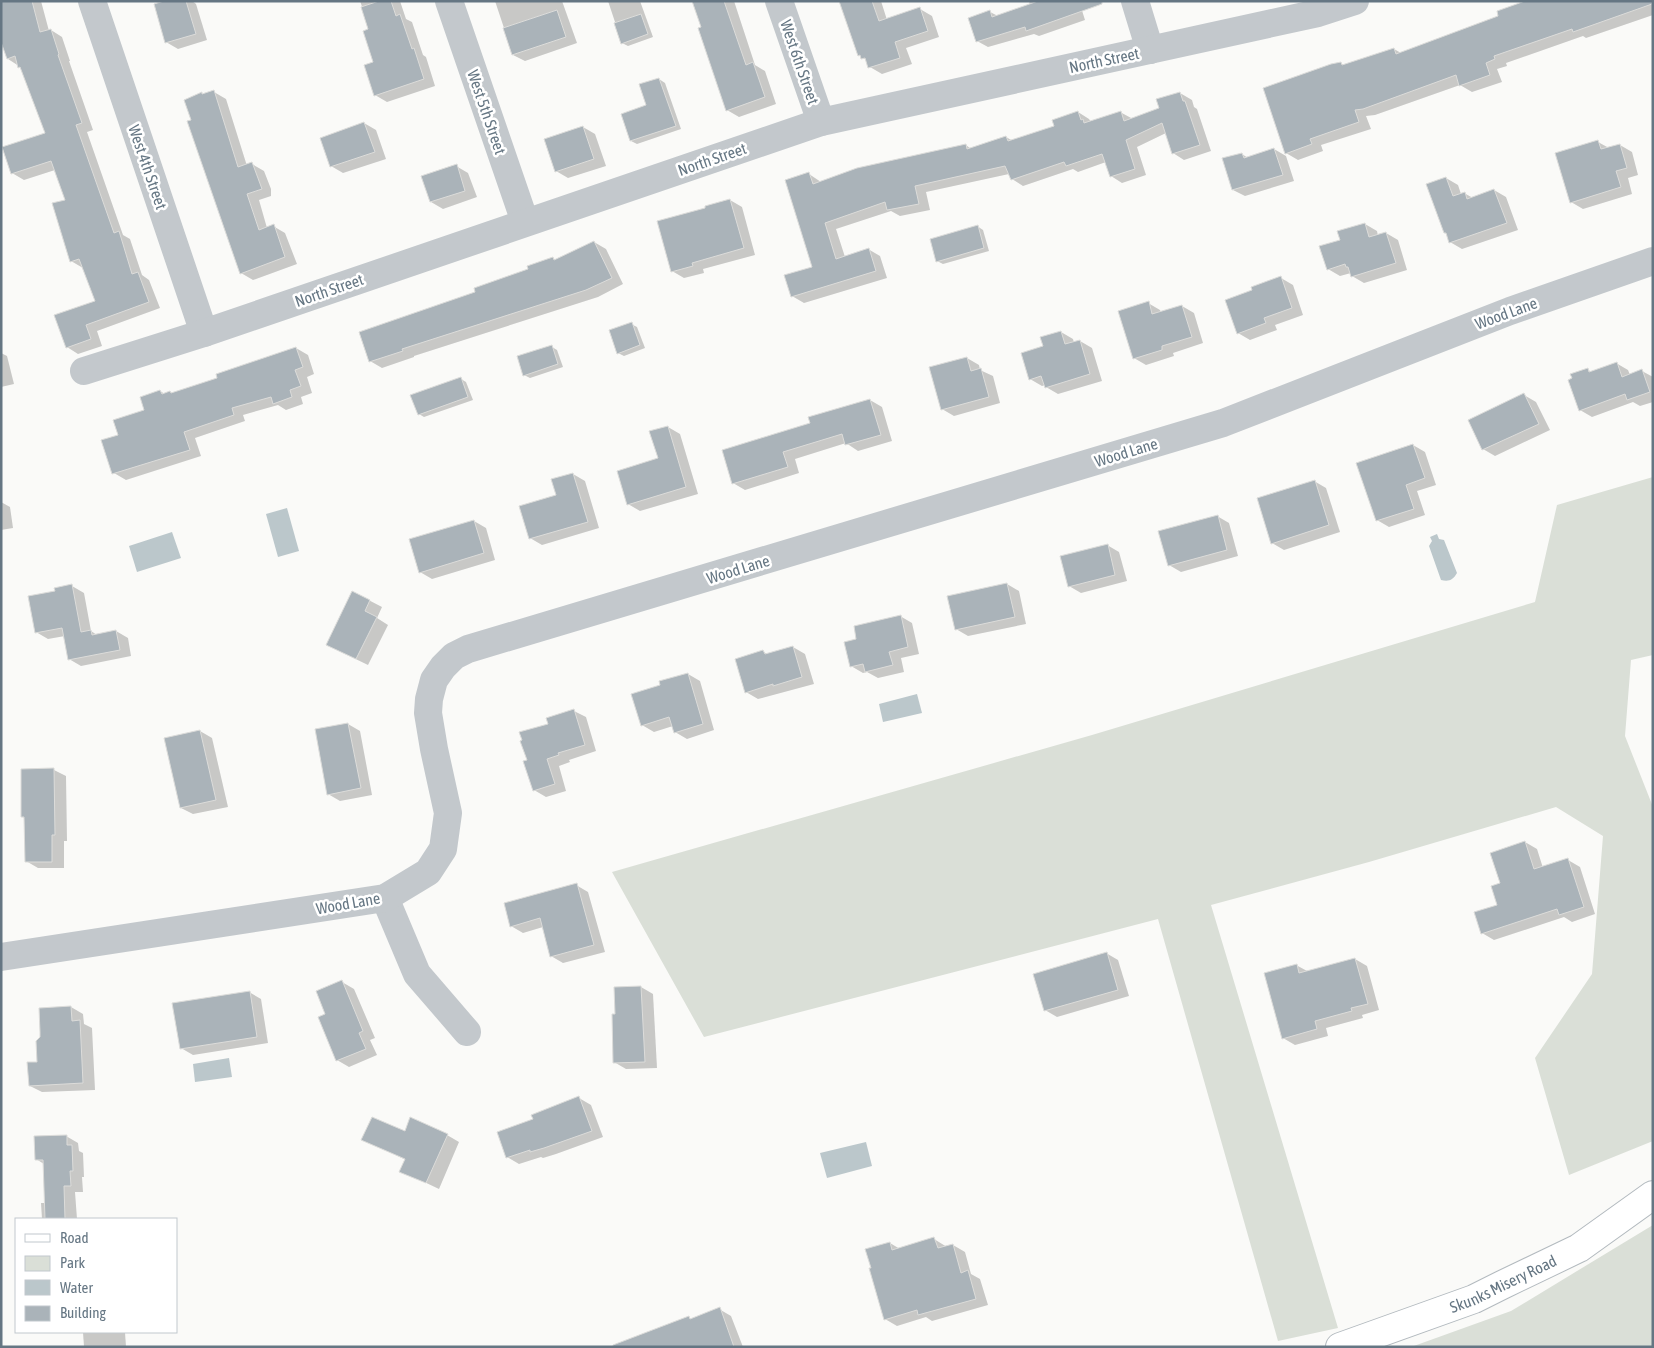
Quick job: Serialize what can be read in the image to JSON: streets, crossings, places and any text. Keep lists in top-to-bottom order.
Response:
{
  "streets": {
    "main road": ["Skunks Misery Road"],
    "street": [
      "North Street",
      "West 6th Street",
      "West 5th Street",
      "West 4th Street",
      "Wood Lane"
    ]
  },
  "crossings": [
    ["North Street", "West 6th Street"],
    ["North Street", "West 5th Street"],
    ["North Street", "West 4th Street"]
  ],
  "legend": [
    "Road",
    "Park",
    "Water",
    "Building"
  ]
}
